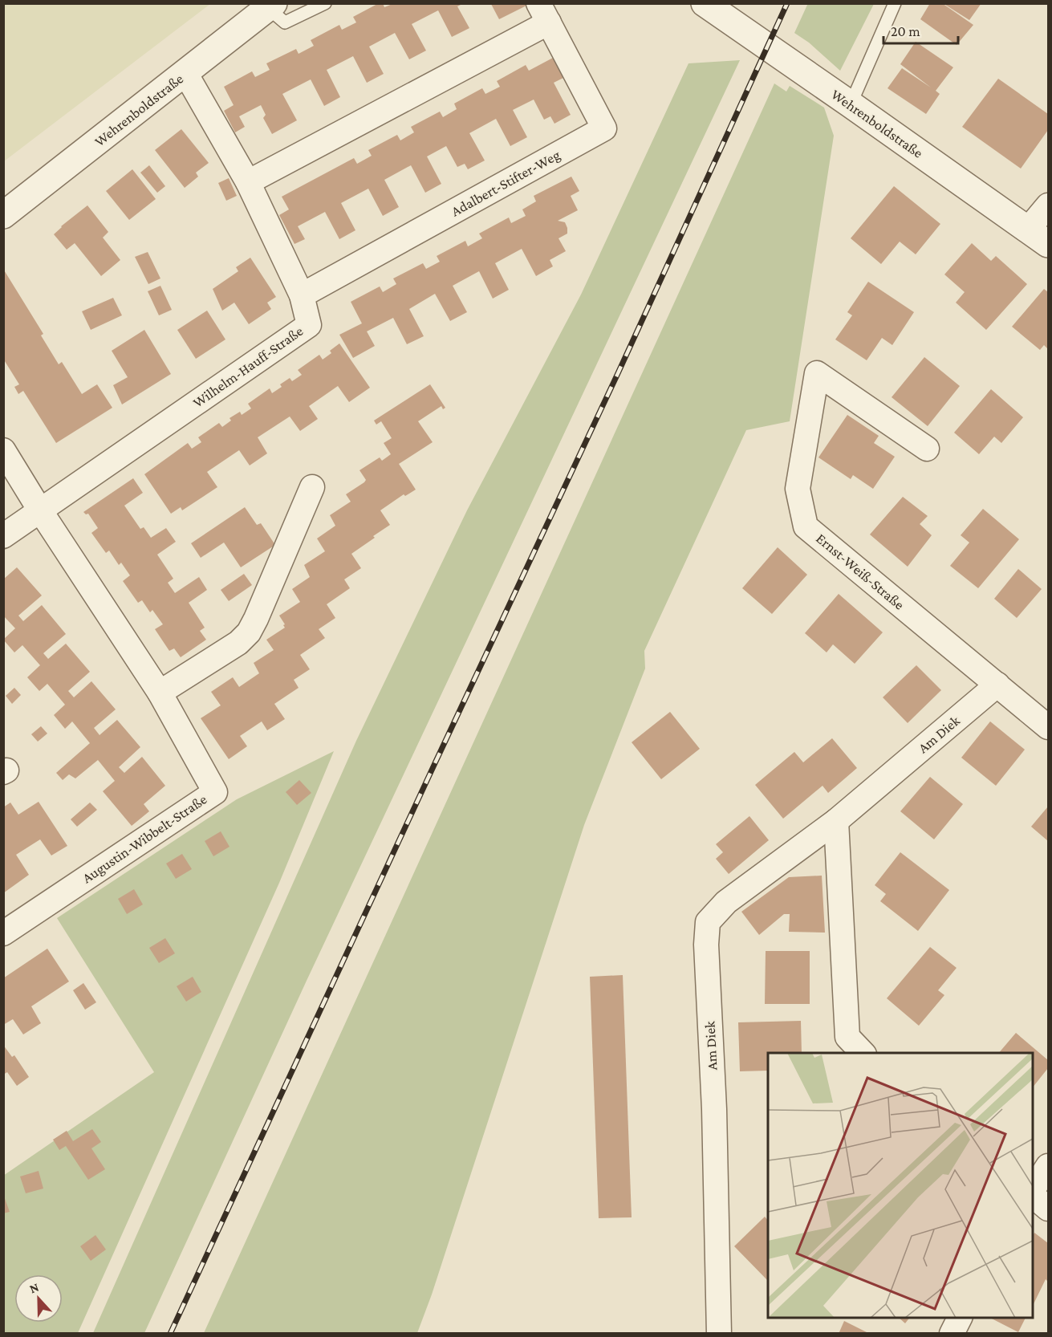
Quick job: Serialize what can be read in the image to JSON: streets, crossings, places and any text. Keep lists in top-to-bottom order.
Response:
{
  "streets": {
    "street": [
      "Wehrenboldstraße",
      "Adalbert-Stifter-Weg",
      "Wilhelm-Hauff-Straße",
      "Ernst-Weiß-Straße",
      "Am Diek",
      "Augustin-Wibbelt-Straße"
    ]
  },
  "crossings": [
    ["Wehrenboldstraße", "Wilhelm-Hauff-Straße"],
    ["Adalbert-Stifter-Weg", "Wilhelm-Hauff-Straße"],
    ["Wilhelm-Hauff-Straße", "Augustin-Wibbelt-Straße"],
    ["Ernst-Weiß-Straße", "Am Diek"]
  ],
  "scale_bar": "20 m",
  "north": "top"
}
